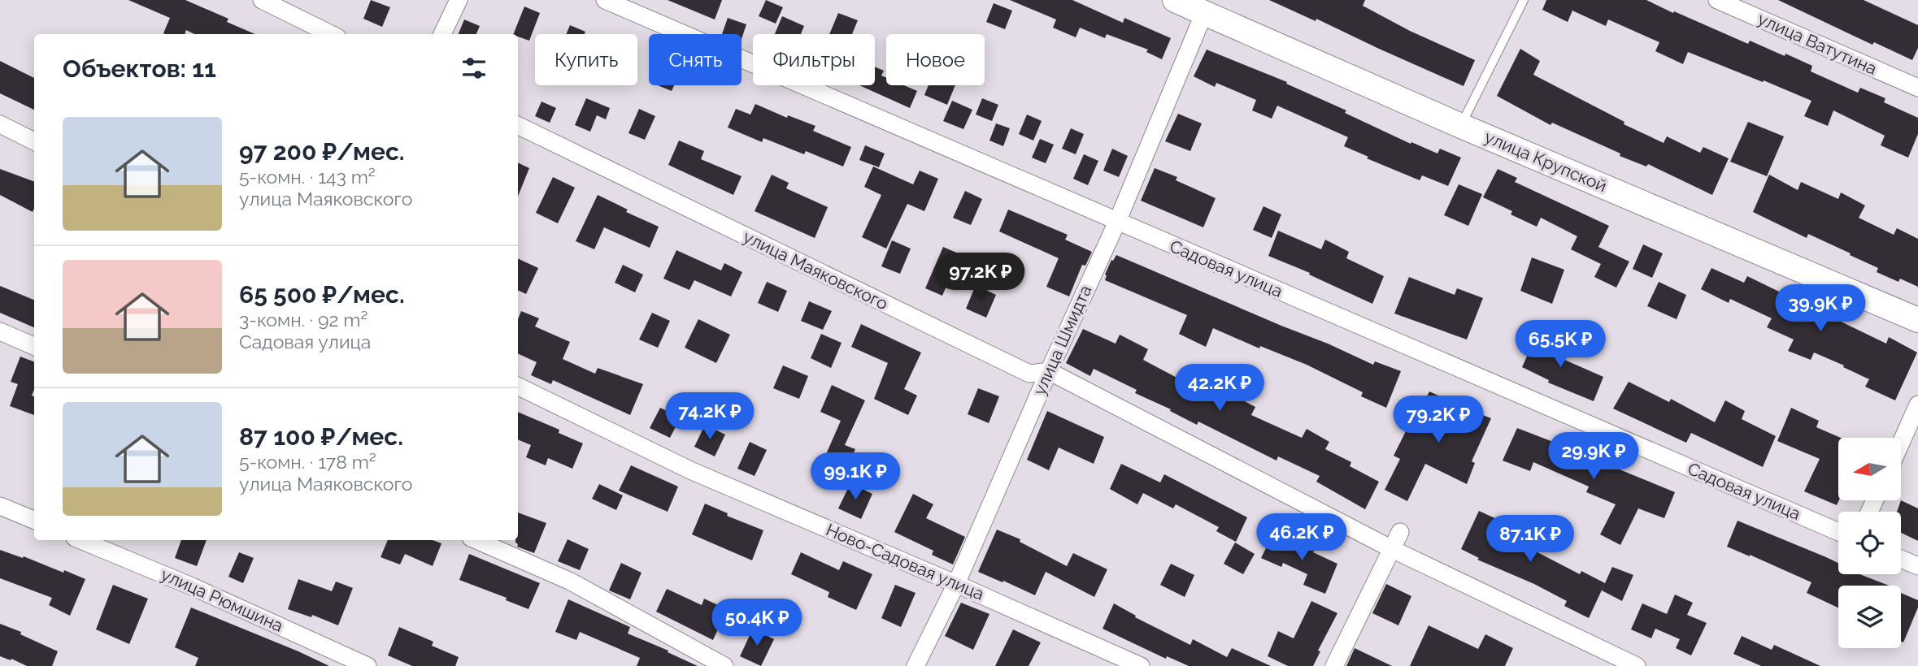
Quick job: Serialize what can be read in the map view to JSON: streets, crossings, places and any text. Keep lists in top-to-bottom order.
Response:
{
  "streets": {
    "main road": ["улица Крупской"],
    "street": [
      "улица Ватутина",
      "Садовая улица",
      "улица Маяковского",
      "улица Шмидта",
      "Ново-Садовая улица",
      "улица Рюмшина"
    ]
  },
  "crossings": [
    ["улица Крупской", "улица Шмидта"],
    ["Садовая улица", "улица Шмидта"],
    ["улица Маяковского", "улица Шмидта"],
    ["улица Шмидта", "Ново-Садовая улица"]
  ],
  "north": "left",
  "page": {
    "chip": [
      "Купить",
      "Снять",
      "Фильтры",
      "Новое"
    ],
    "heading": "Объектов: 11",
    "list": [
      {
        "name": "97 200 ₽/мес.",
        "note": "5-комн. · 143 m² · улица Маяковского"
      },
      {
        "name": "65 500 ₽/мес.",
        "note": "3-комн. · 92 m² · Садовая улица"
      },
      {
        "name": "87 100 ₽/мес.",
        "note": "5-комн. · 178 m² · улица Маяковского"
      }
    ],
    "price": [
      "97.2K ₽",
      "39.9K ₽",
      "65.5K ₽",
      "42.2K ₽",
      "74.2K ₽",
      "79.2K ₽",
      "29.9K ₽",
      "99.1K ₽",
      "46.2K ₽",
      "87.1K ₽",
      "50.4K ₽"
    ]
  }
}
